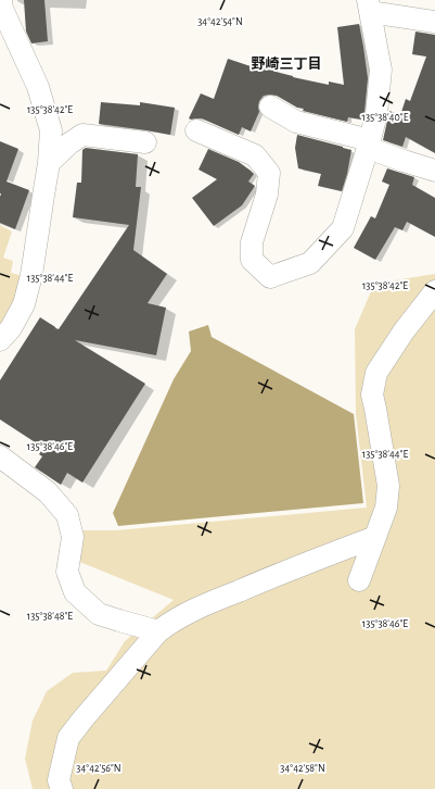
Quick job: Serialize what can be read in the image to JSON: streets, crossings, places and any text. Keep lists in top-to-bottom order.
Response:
{
  "districts": ["野崎三丁目"],
  "coordinates": [
    "34°42'54\"N",
    "135°38'42\"E",
    "135°38'40\"E",
    "135°38'44\"E",
    "135°38'46\"E",
    "135°38'48\"E",
    "34°42'56\"N",
    "34°42'58\"N"
  ]
}
